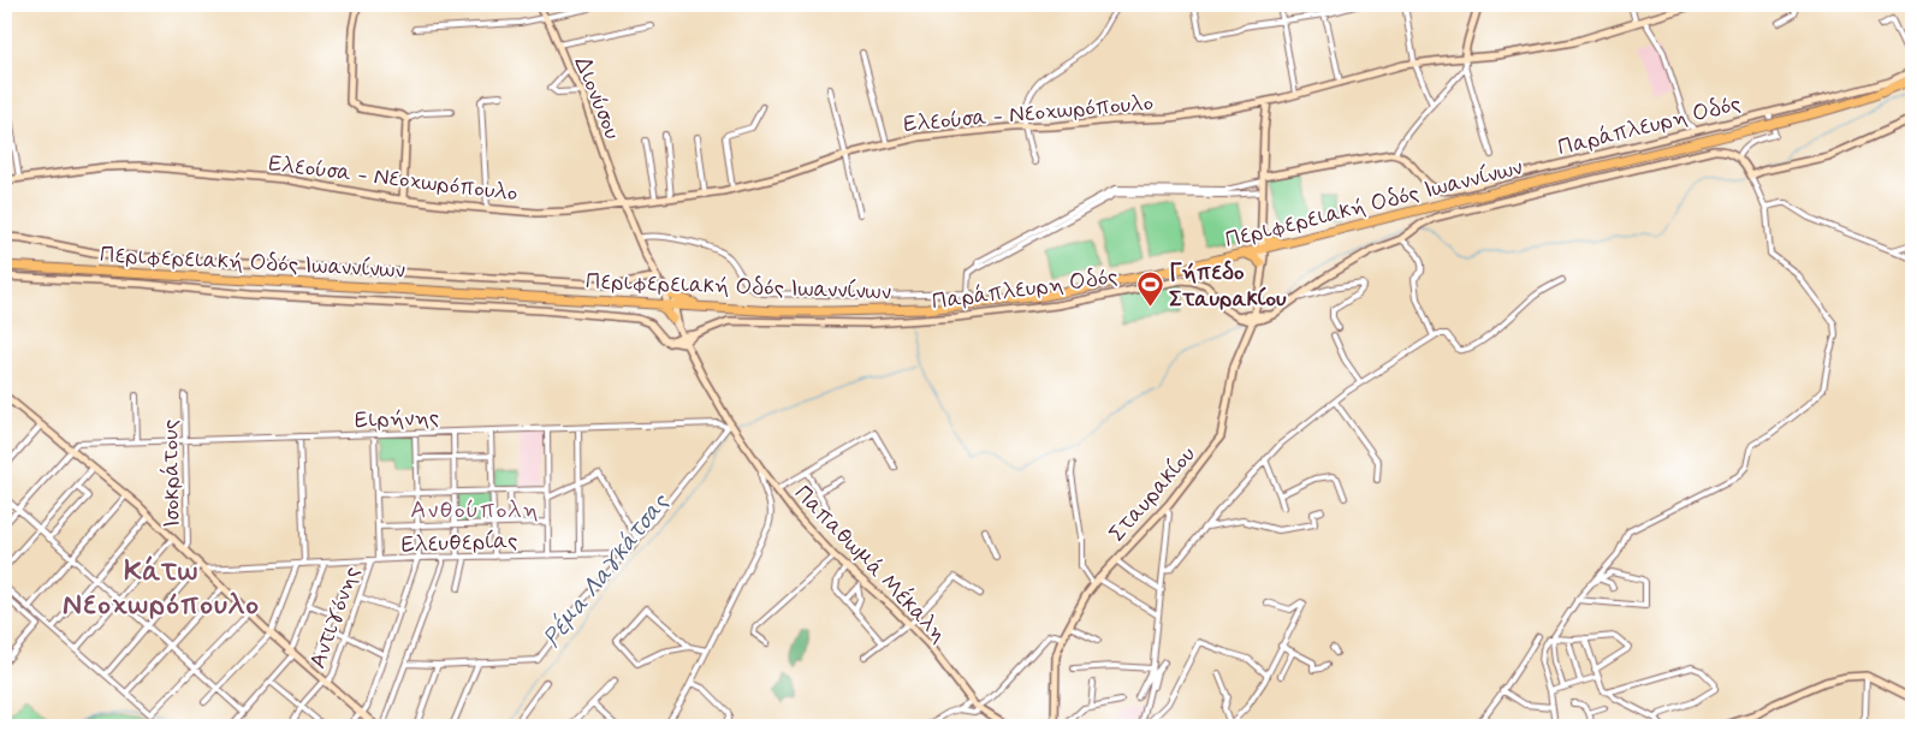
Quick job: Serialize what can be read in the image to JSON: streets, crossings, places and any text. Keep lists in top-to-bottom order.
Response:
{
  "streets": {
    "highway": ["Περιφερειακή Οδός Ιωαννίνων"],
    "street": [
      "Διονύσου",
      "Ελεούσα - Νεοχωρόπουλο",
      "Παράπλευρη Οδός",
      "Ειρήνης",
      "Ισοκράτους",
      "Σταυρακίου",
      "Ελευθερίας",
      "Παπαθωμά Μέκαλη",
      "Αντιγόνης"
    ]
  },
  "crossings": [
    ["Διονύσου", "Ελεούσα - Νεοχωρόπουλο"],
    ["Παράπλευρη Οδός", "Σταυρακίου"],
    ["Παράπλευρη Οδός", "Παπαθωμά Μέκαλη"],
    ["Ειρήνης", "Ισοκράτους"],
    ["Ειρήνης", "Παπαθωμά Μέκαλη"],
    ["Ελευθερίας", "Αντιγόνης"]
  ],
  "districts": ["Ανθούπολη", "Κάτω Νεοχωρόπουλο"],
  "water": ["Ρέμα Λαγκάτσας"],
  "places": {
    "sports": ["Γήπεδο Σταυρακίου"]
  }
}
